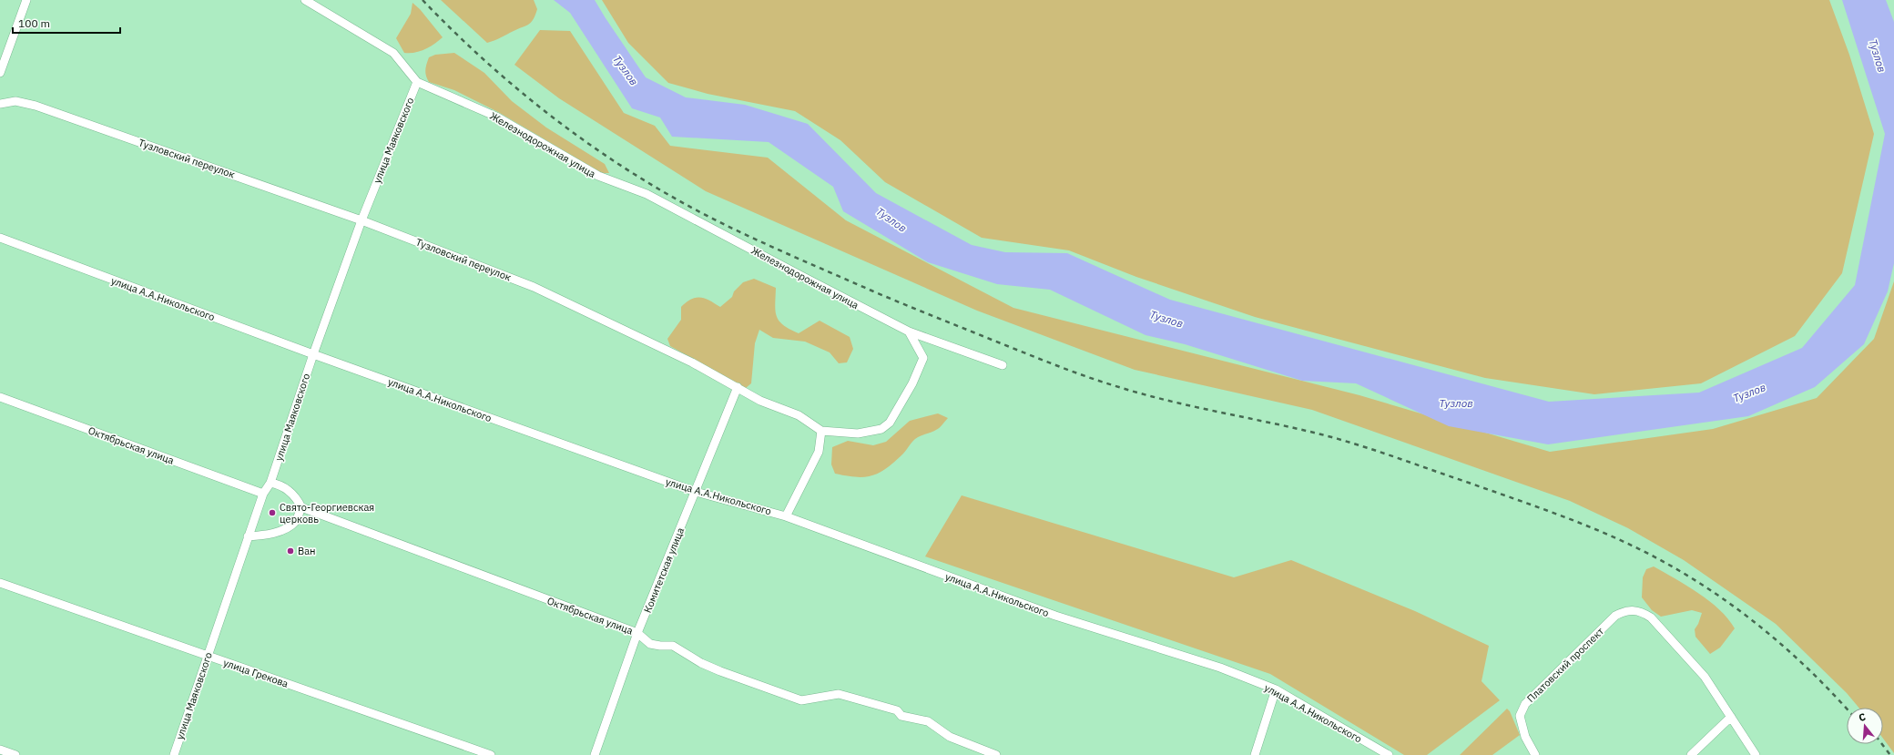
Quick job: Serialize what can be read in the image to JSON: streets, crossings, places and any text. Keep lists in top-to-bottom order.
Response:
{
  "streets": {
    "street": [
      "улица Маяковского",
      "Железнодорожная улица",
      "Тузловский переулок",
      "улица А.А.Никольского",
      "Октябрьская улица",
      "Комитетская улица",
      "Платовский проспект",
      "улица Грекова"
    ]
  },
  "crossings": [
    ["улица Маяковского", "Железнодорожная улица"],
    ["улица Маяковского", "Тузловский переулок"],
    ["улица Маяковского", "улица А.А.Никольского"],
    ["улица Маяковского", "Октябрьская улица"],
    ["улица Маяковского", "улица Грекова"],
    ["Тузловский переулок", "Комитетская улица"],
    ["улица А.А.Никольского", "Комитетская улица"],
    ["Октябрьская улица", "Комитетская улица"]
  ],
  "water": ["Тузлов"],
  "places": ["Свято-Георгиевская церковь", "Ван"],
  "scale_bar": "100 m",
  "north": "top"
}
